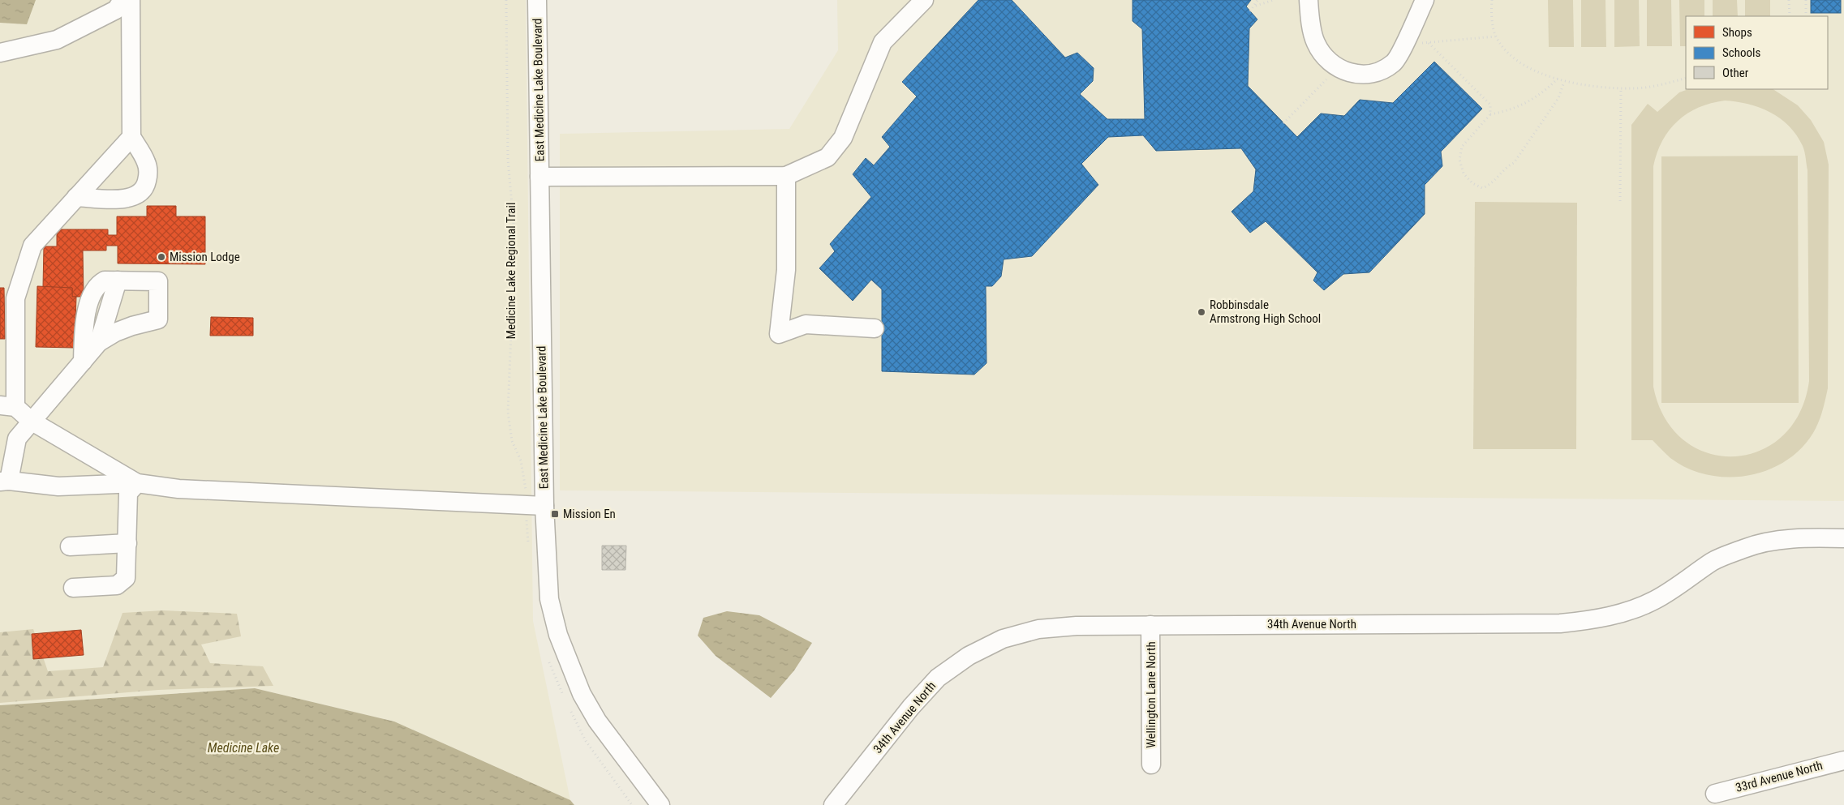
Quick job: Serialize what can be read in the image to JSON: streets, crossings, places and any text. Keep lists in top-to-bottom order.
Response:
{
  "streets": {
    "street": [
      "East Medicine Lake Boulevard",
      "34th Avenue North",
      "Wellington Lane North",
      "33rd Avenue North"
    ],
    "path": ["Medicine Lake Regional Trail"]
  },
  "crossings": [
    ["34th Avenue North", "Wellington Lane North"]
  ],
  "water": ["Medicine Lake"],
  "places": {
    "other": ["Mission Lodge", "Robbinsdale Armstrong High School"],
    "transit": ["Mission En"]
  },
  "legend": ["Shops", "Schools", "Other"]
}
